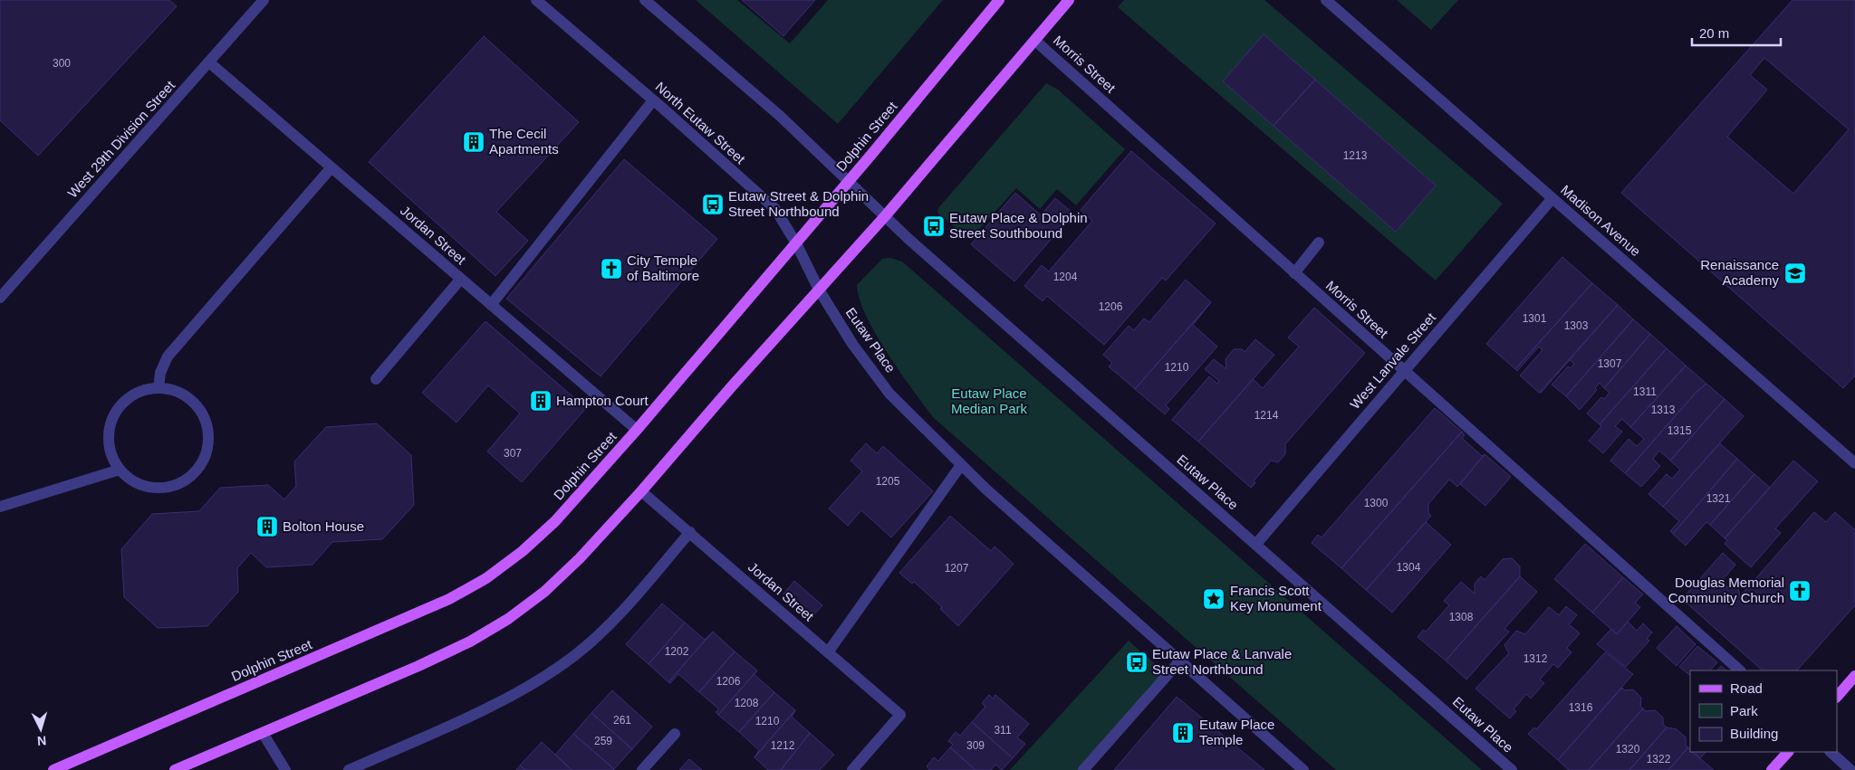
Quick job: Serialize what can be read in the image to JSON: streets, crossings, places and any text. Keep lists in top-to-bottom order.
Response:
{
  "streets": {
    "main road": ["Dolphin Street"],
    "street": [
      "Morris Street",
      "North Eutaw Street",
      "West 29th Division Street",
      "Madison Avenue",
      "Jordan Street",
      "Eutaw Place",
      "West Lanvale Street"
    ]
  },
  "crossings": [
    ["Morris Street", "West Lanvale Street"],
    ["North Eutaw Street", "Dolphin Street"],
    ["North Eutaw Street", "Eutaw Place"],
    ["Dolphin Street", "Jordan Street"],
    ["West 29th Division Street", "Jordan Street"],
    ["Madison Avenue", "West Lanvale Street"],
    ["Eutaw Place", "West Lanvale Street"]
  ],
  "parks": ["Eutaw Place Median Park"],
  "places": {
    "building": [
      "The Cecil Apartments",
      "Hampton Court",
      "Bolton House",
      "Eutaw Place Temple"
    ],
    "bus stop": ["Eutaw Street & Dolphin Street Northbound", "Eutaw Place & Dolphin Street Southbound", "Eutaw Place & Lanvale Street Northbound"],
    "church": ["City Temple of Baltimore", "Douglas Memorial Community Church"],
    "school or university": ["Renaissance Academy"],
    "place": ["Francis Scott Key Monument"]
  },
  "house_numbers": [
    "300",
    "1213",
    "1204",
    "1206",
    "1301",
    "1303",
    "1307",
    "1210",
    "1311",
    "1313",
    "1214",
    "1315",
    "307",
    "1205",
    "1321",
    "1300",
    "1304",
    "1207",
    "1308",
    "1202",
    "1312",
    "1206",
    "1208",
    "1316",
    "261",
    "1210",
    "311",
    "259",
    "1212",
    "309",
    "1320",
    "1322"
  ],
  "legend": ["Road", "Park", "Building"],
  "scale_bar": "20 m",
  "north": "bottom"
}
